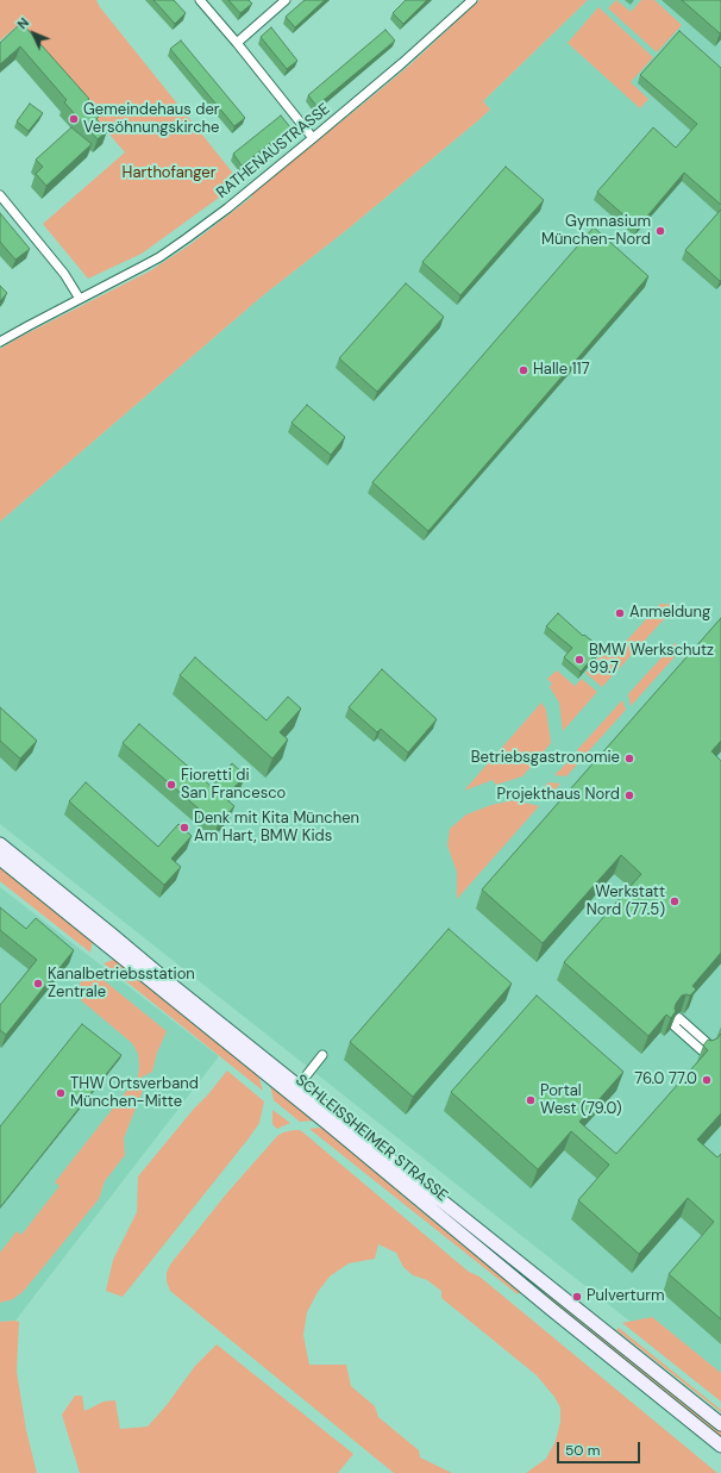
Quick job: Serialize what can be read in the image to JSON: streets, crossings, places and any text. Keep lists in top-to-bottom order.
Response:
{
  "streets": {
    "main road": ["SCHLEISSHEIMER STRASSE"],
    "street": ["RATHENAUSTRASSE"]
  },
  "parks": ["Harthofanger"],
  "places": [
    "Gemeindehaus der Versöhnungskirche",
    "Gymnasium München-Nord",
    "Halle 117",
    "Anmeldung",
    "BMW Werkschutz 99.7",
    "Betriebsgastronomie",
    "Fioretti di San Francesco",
    "Projekthaus Nord",
    "Denk mit Kita München Am Hart, BMW Kids",
    "Werkstatt Nord (77.5)",
    "Kanalbetriebsstation Zentrale",
    "76.0 77.0",
    "THW Ortsverband München-Mitte",
    "Portal West (79.0)",
    "Pulverturm"
  ],
  "scale_bar": "50 m",
  "north": "top left"
}
